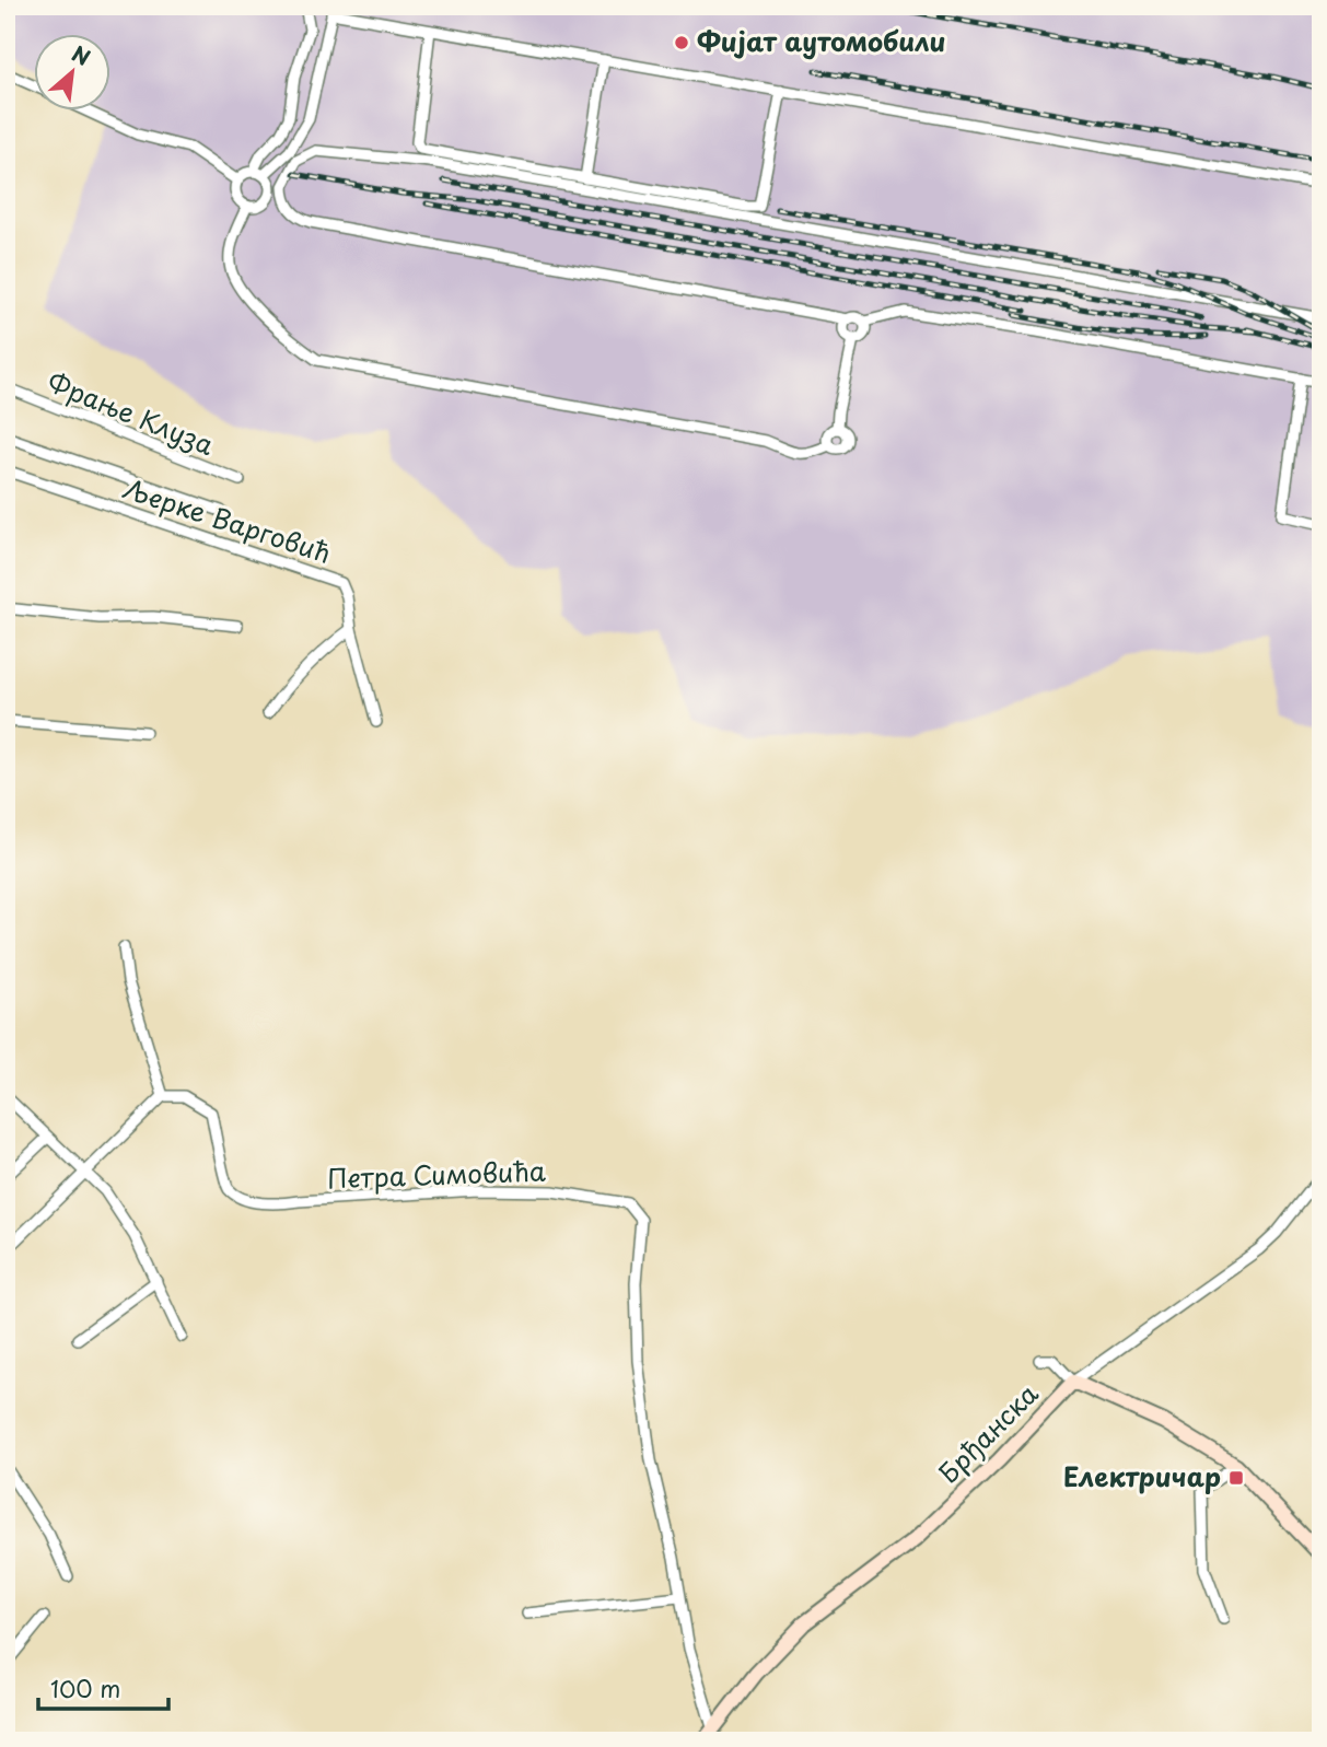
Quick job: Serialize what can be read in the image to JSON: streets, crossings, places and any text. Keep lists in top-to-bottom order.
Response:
{
  "streets": {
    "street": [
      "Фрање Клуза",
      "Љерке Варговић",
      "Петра Симовића",
      "Брђанска"
    ]
  },
  "crossings": [
    ["Петра Симовића", "Брђанска"]
  ],
  "places": {
    "other": ["Фијат аутомобили"],
    "transit": ["Електричар"]
  },
  "scale_bar": "100 m",
  "north": "top right"
}
